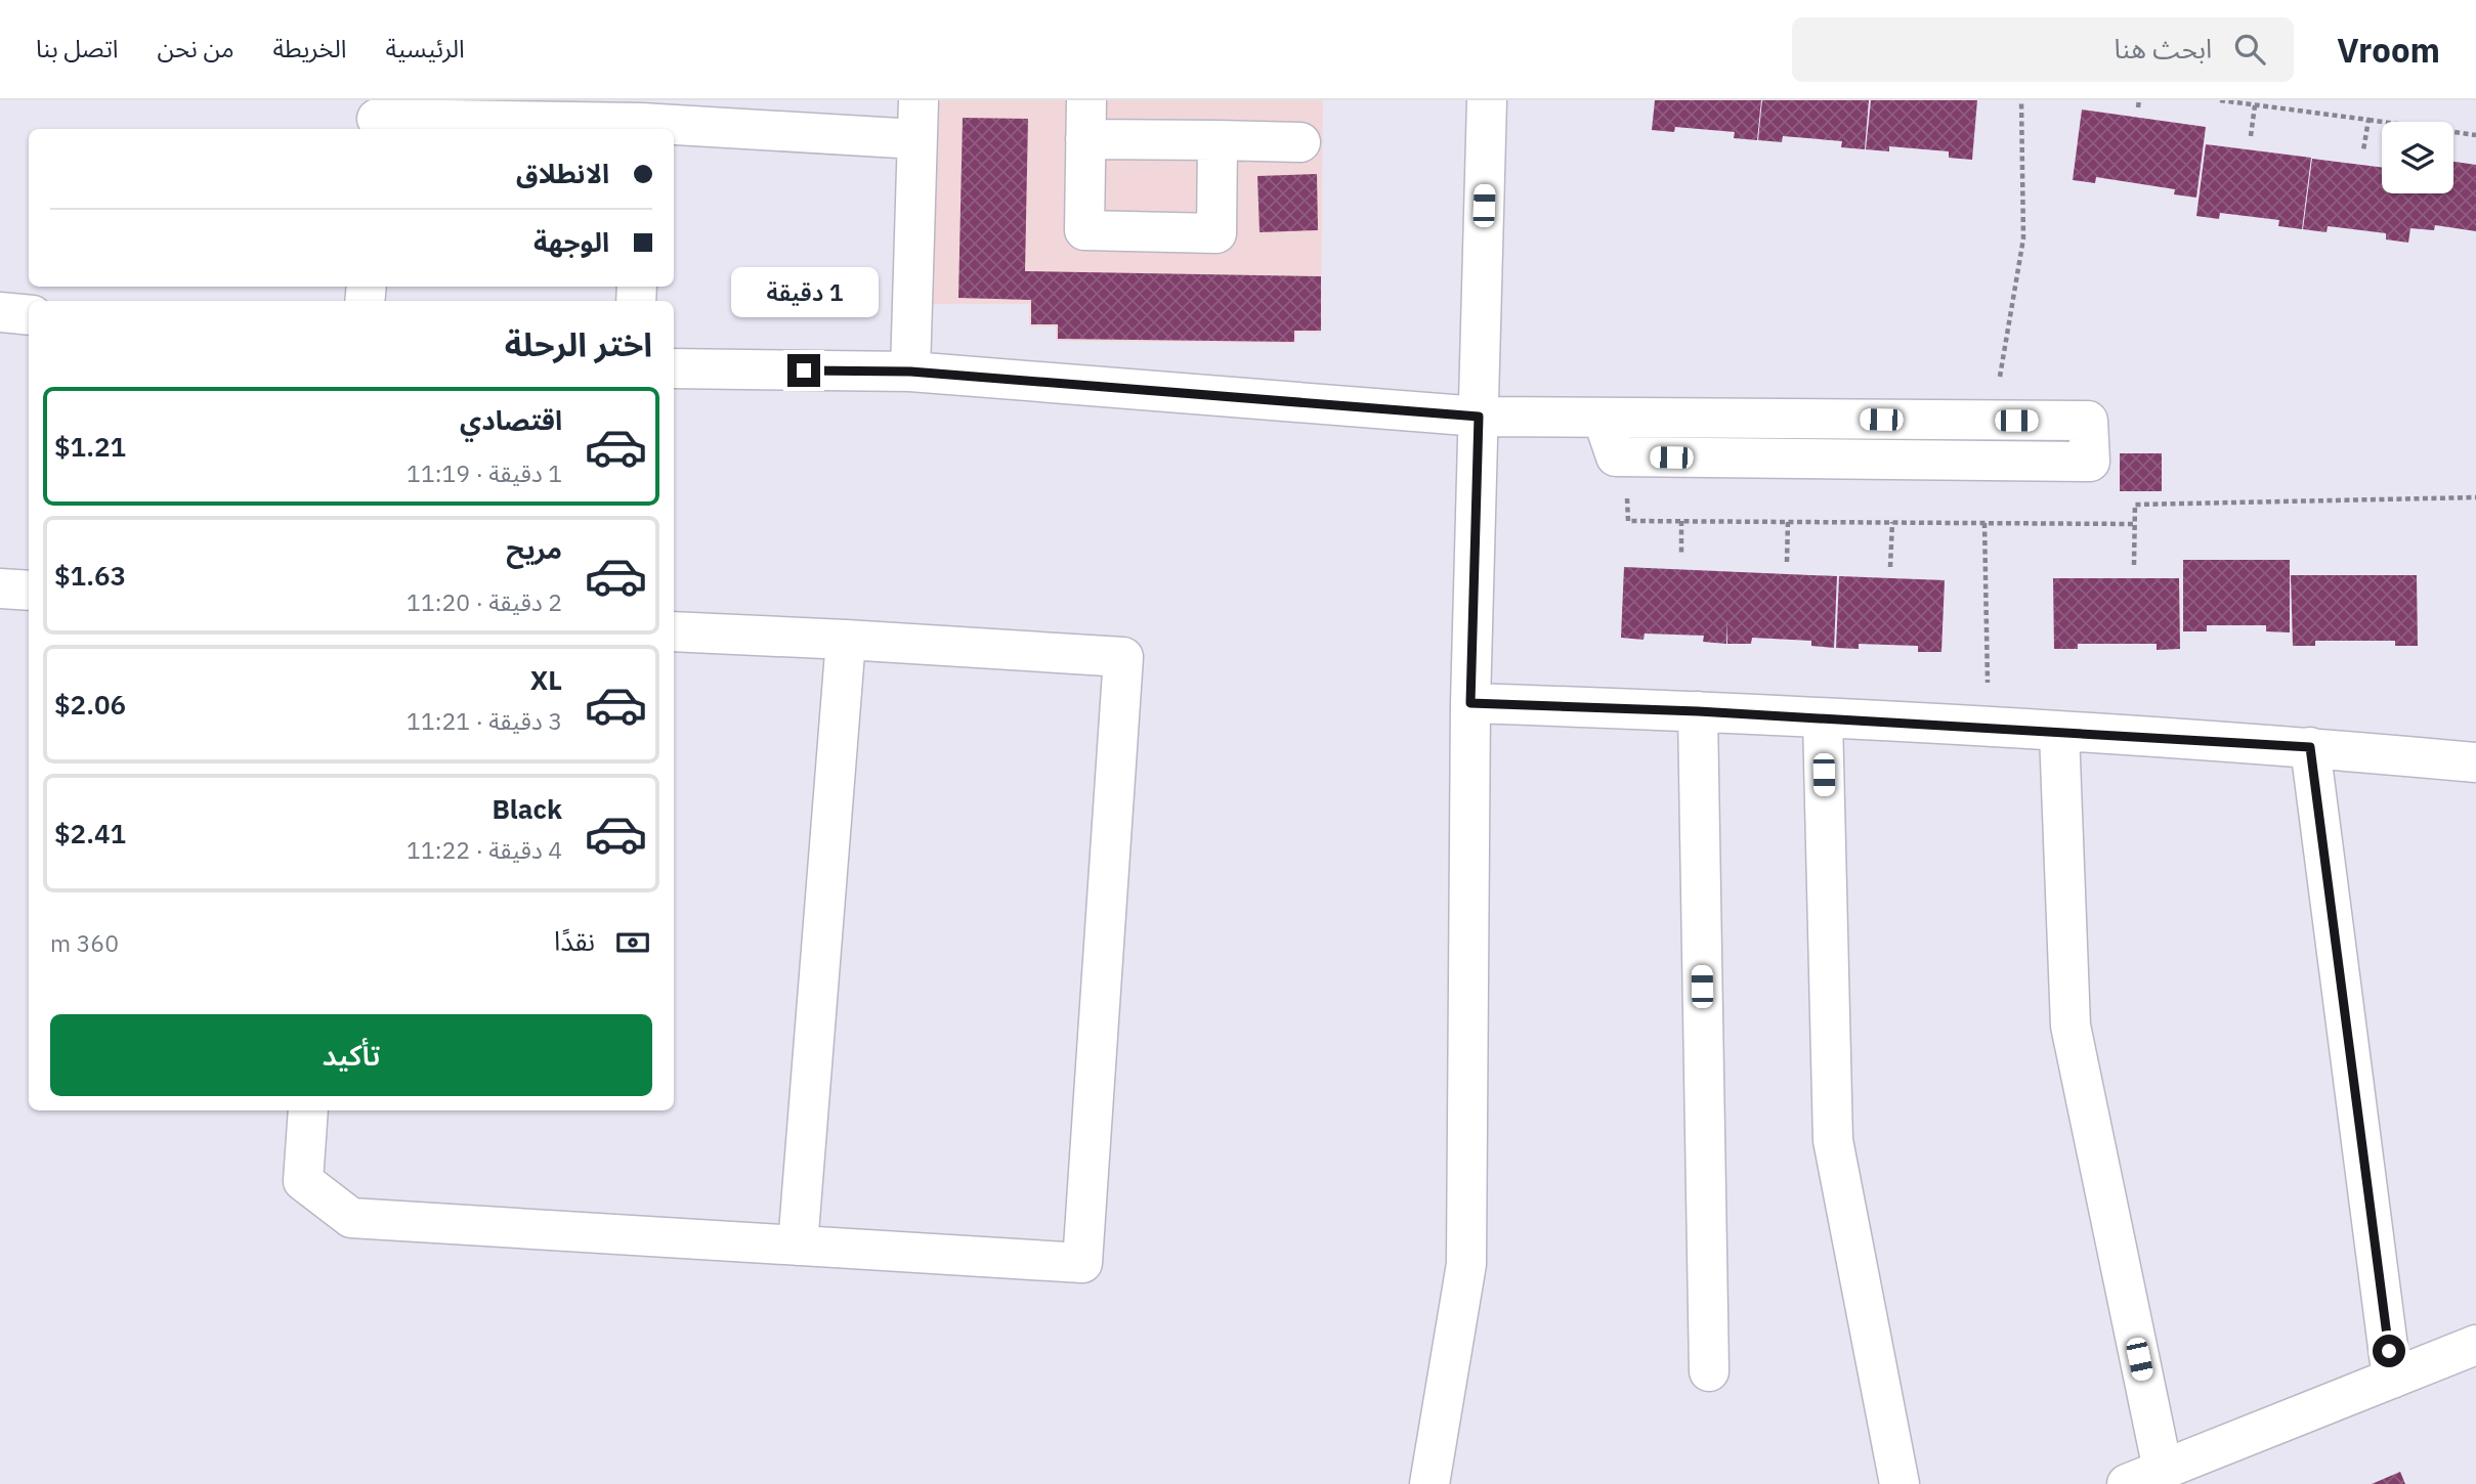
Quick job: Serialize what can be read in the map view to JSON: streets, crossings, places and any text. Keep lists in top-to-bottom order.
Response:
{
  "page": {
    "header": "Vroom",
    "search": "ابحث هنا",
    "nav": [
      "الرئيسية",
      "الخريطة",
      "من نحن",
      "اتصل بنا"
    ],
    "banner": ["الانطلاق", "الوجهة"],
    "bubble": "1 دقيقة",
    "heading": "اختر الرحلة",
    "list": [
      {
        "name": "اقتصادي",
        "note": "1 دقيقة · 11:19",
        "value": "$1.21"
      },
      {
        "name": "مريح",
        "note": "2 دقيقة · 11:20",
        "value": "$1.63"
      },
      {
        "name": "XL",
        "note": "3 دقيقة · 11:21",
        "value": "$2.06"
      },
      {
        "name": "Black",
        "note": "4 دقيقة · 11:22",
        "value": "$2.41"
      }
    ],
    "pay": ["نقدًا", "360 m"],
    "buttons": "تأكيد"
  }
}
